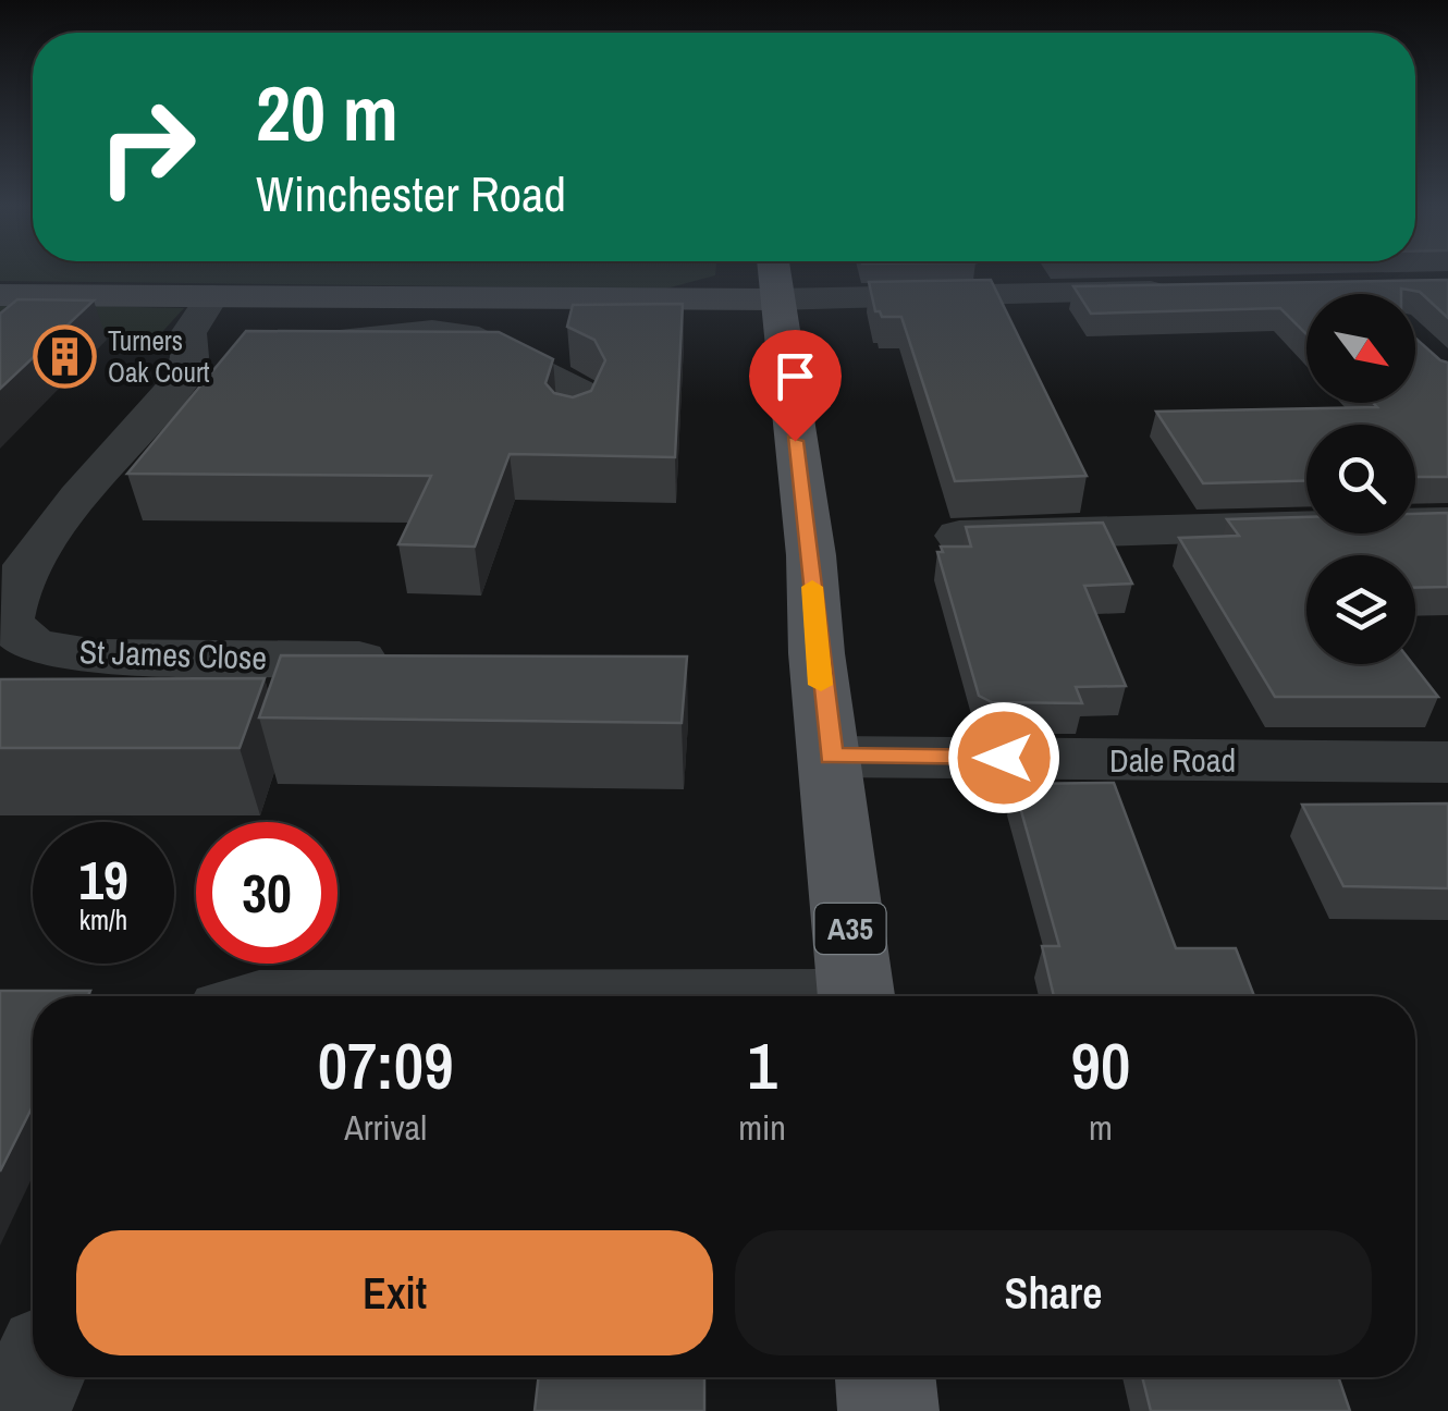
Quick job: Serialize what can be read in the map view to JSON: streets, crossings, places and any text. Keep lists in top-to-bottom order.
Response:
{
  "streets": {
    "main road": ["A35"],
    "street": ["St James Close", "Dale Road"]
  },
  "crossings": [
    ["Dale Road", "A35"]
  ],
  "places": {
    "building": ["Turners Oak Court"]
  },
  "north": "bottom right",
  "page": {
    "turn": ["20 m", "Winchester Road"],
    "speed": "19 km/h",
    "limit": "30",
    "eta": [
      "07:09",
      "Arrival",
      "1",
      "min",
      "90",
      "m"
    ],
    "buttons": ["Exit", "Share"]
  }
}
